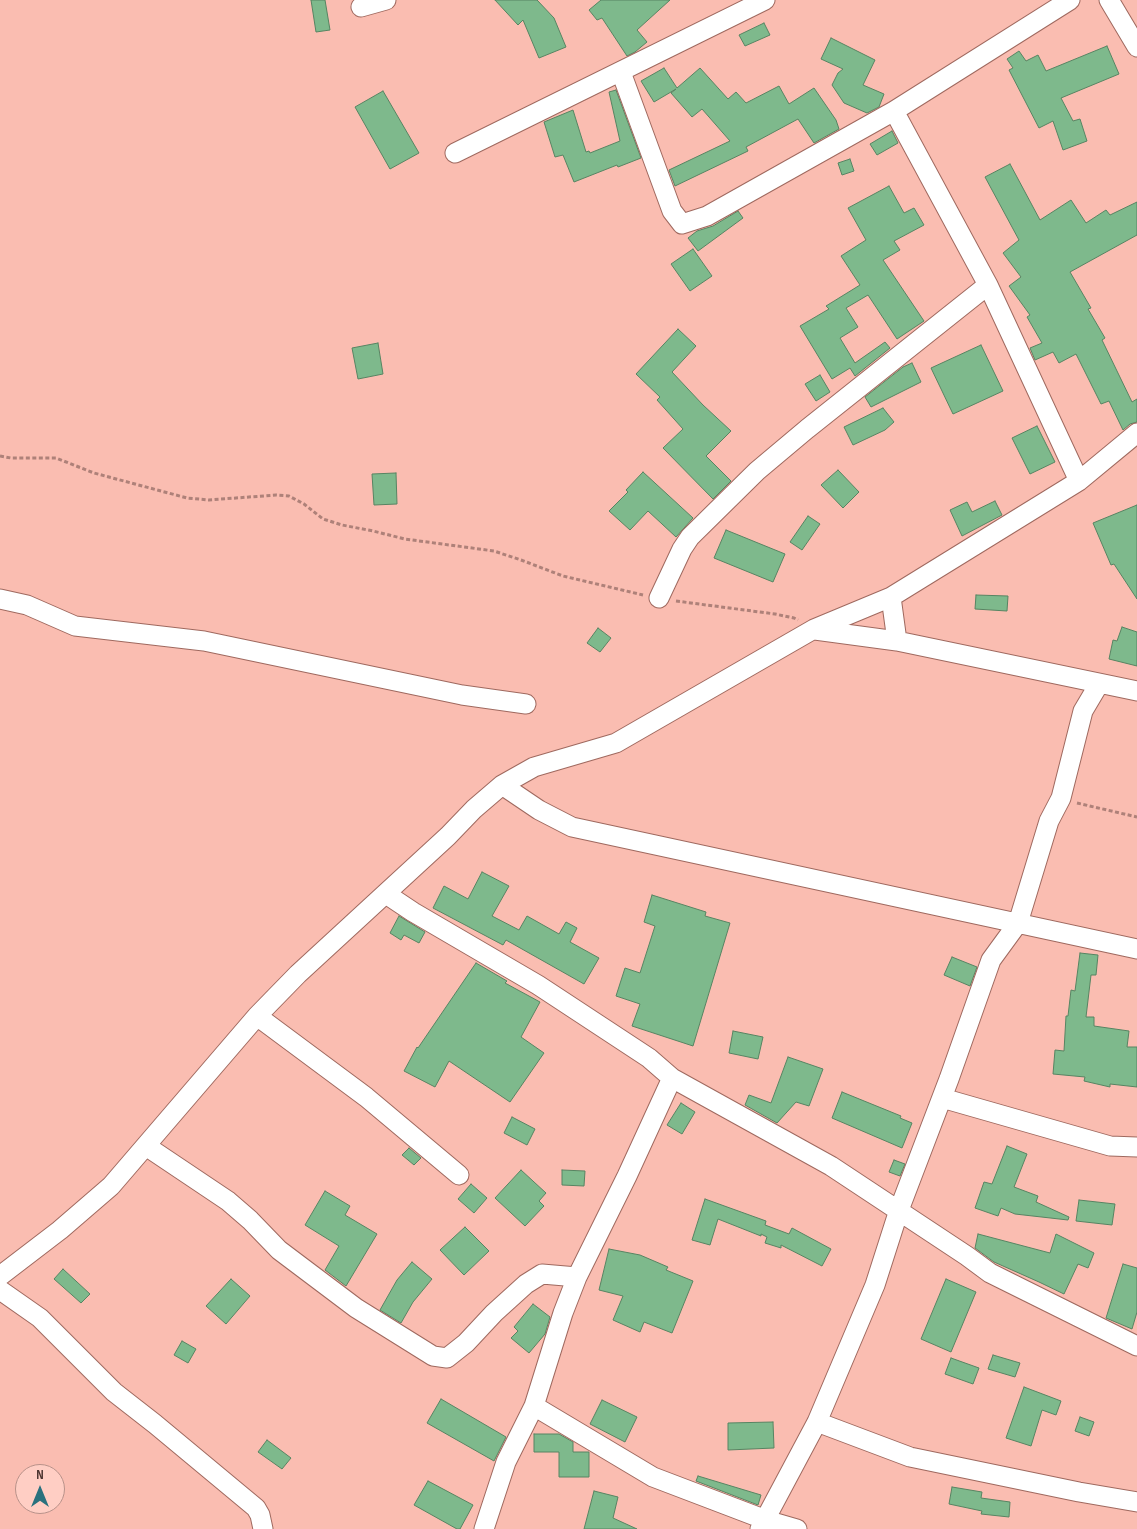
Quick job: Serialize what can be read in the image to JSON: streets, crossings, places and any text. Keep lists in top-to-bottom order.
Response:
{
  "north": "top"
}
